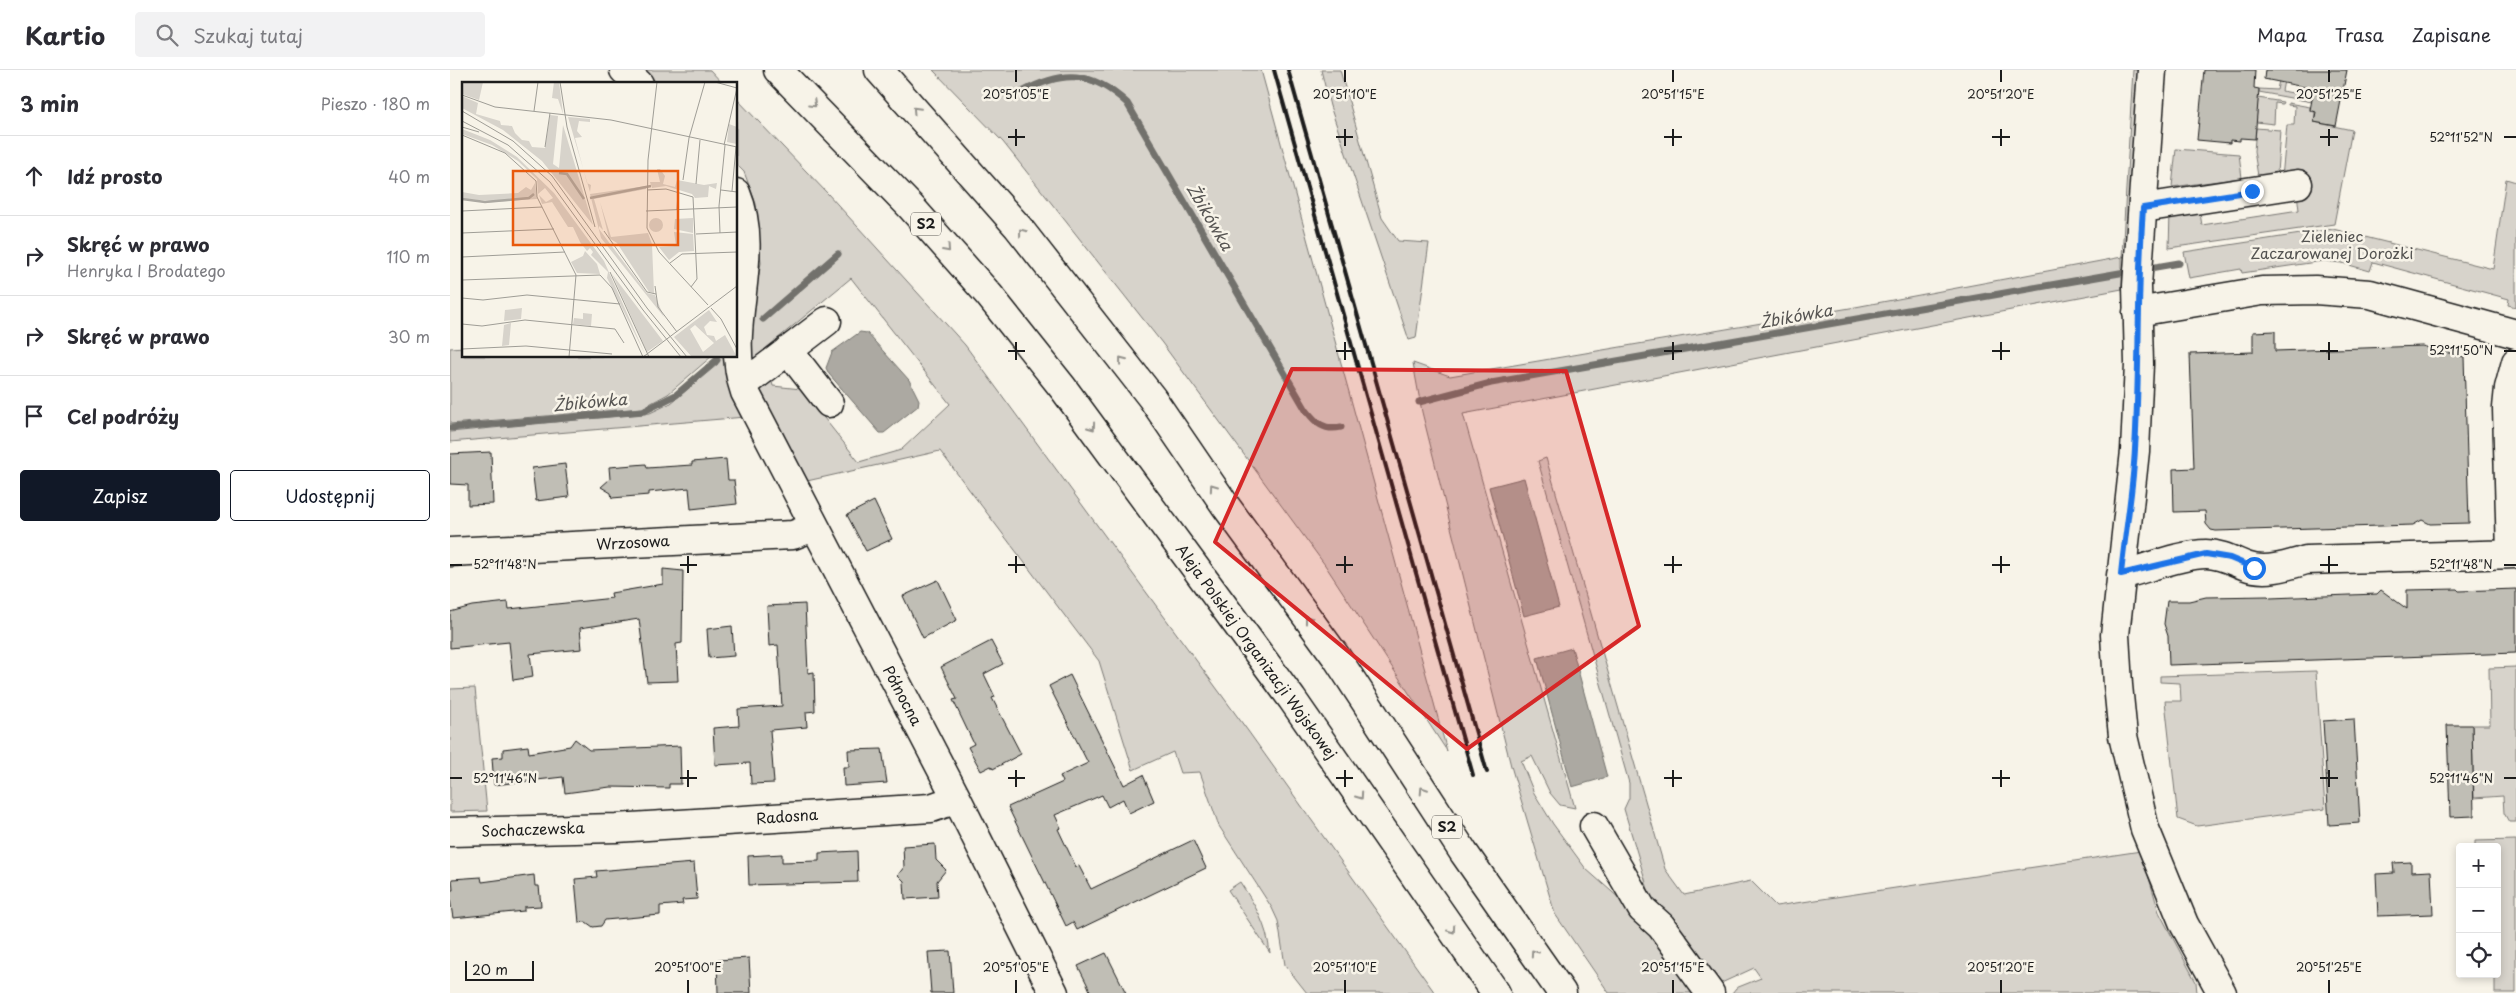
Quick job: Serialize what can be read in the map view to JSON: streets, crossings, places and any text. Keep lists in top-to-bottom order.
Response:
{
  "streets": {
    "main road": [
      "S2",
      "Wrzosowa",
      "Aleja Polskiej Organizacji Wojskowej",
      "Północna",
      "Radosna",
      "Sochaczewska"
    ]
  },
  "crossings": [
    ["Wrzosowa", "Północna"],
    ["Północna", "Radosna"],
    ["Radosna", "Sochaczewska"]
  ],
  "water": ["Żbikówka"],
  "parks": ["Zieleniec Zaczarowanej Dorożki"],
  "scale_bar": "20 m",
  "page": {
    "header": "Kartio",
    "search": "Szukaj tutaj",
    "nav": ["Mapa", "Trasa", "Zapisane"],
    "heading": ["3 min", "Pieszo · 180 m"],
    "list": [
      ["Idź prosto", "40 m"],
      ["Skręć w prawo", "Henryka I Brodatego", "110 m"],
      ["Skręć w prawo", "30 m"],
      "Cel podróży"
    ],
    "buttons": ["Zapisz", "Udostępnij"],
    "map_buttons": ["+", "−"],
    "scale": "20 m"
  },
  "coordinates": [
    "20°51'05\"E",
    "20°51'10\"E",
    "20°51'15\"E",
    "20°51'20\"E",
    "20°51'25\"E",
    "52°11'52\"N",
    "52°11'50\"N",
    "52°11'48\"N",
    "52°11'46\"N",
    "20°51'00\"E"
  ]
}
